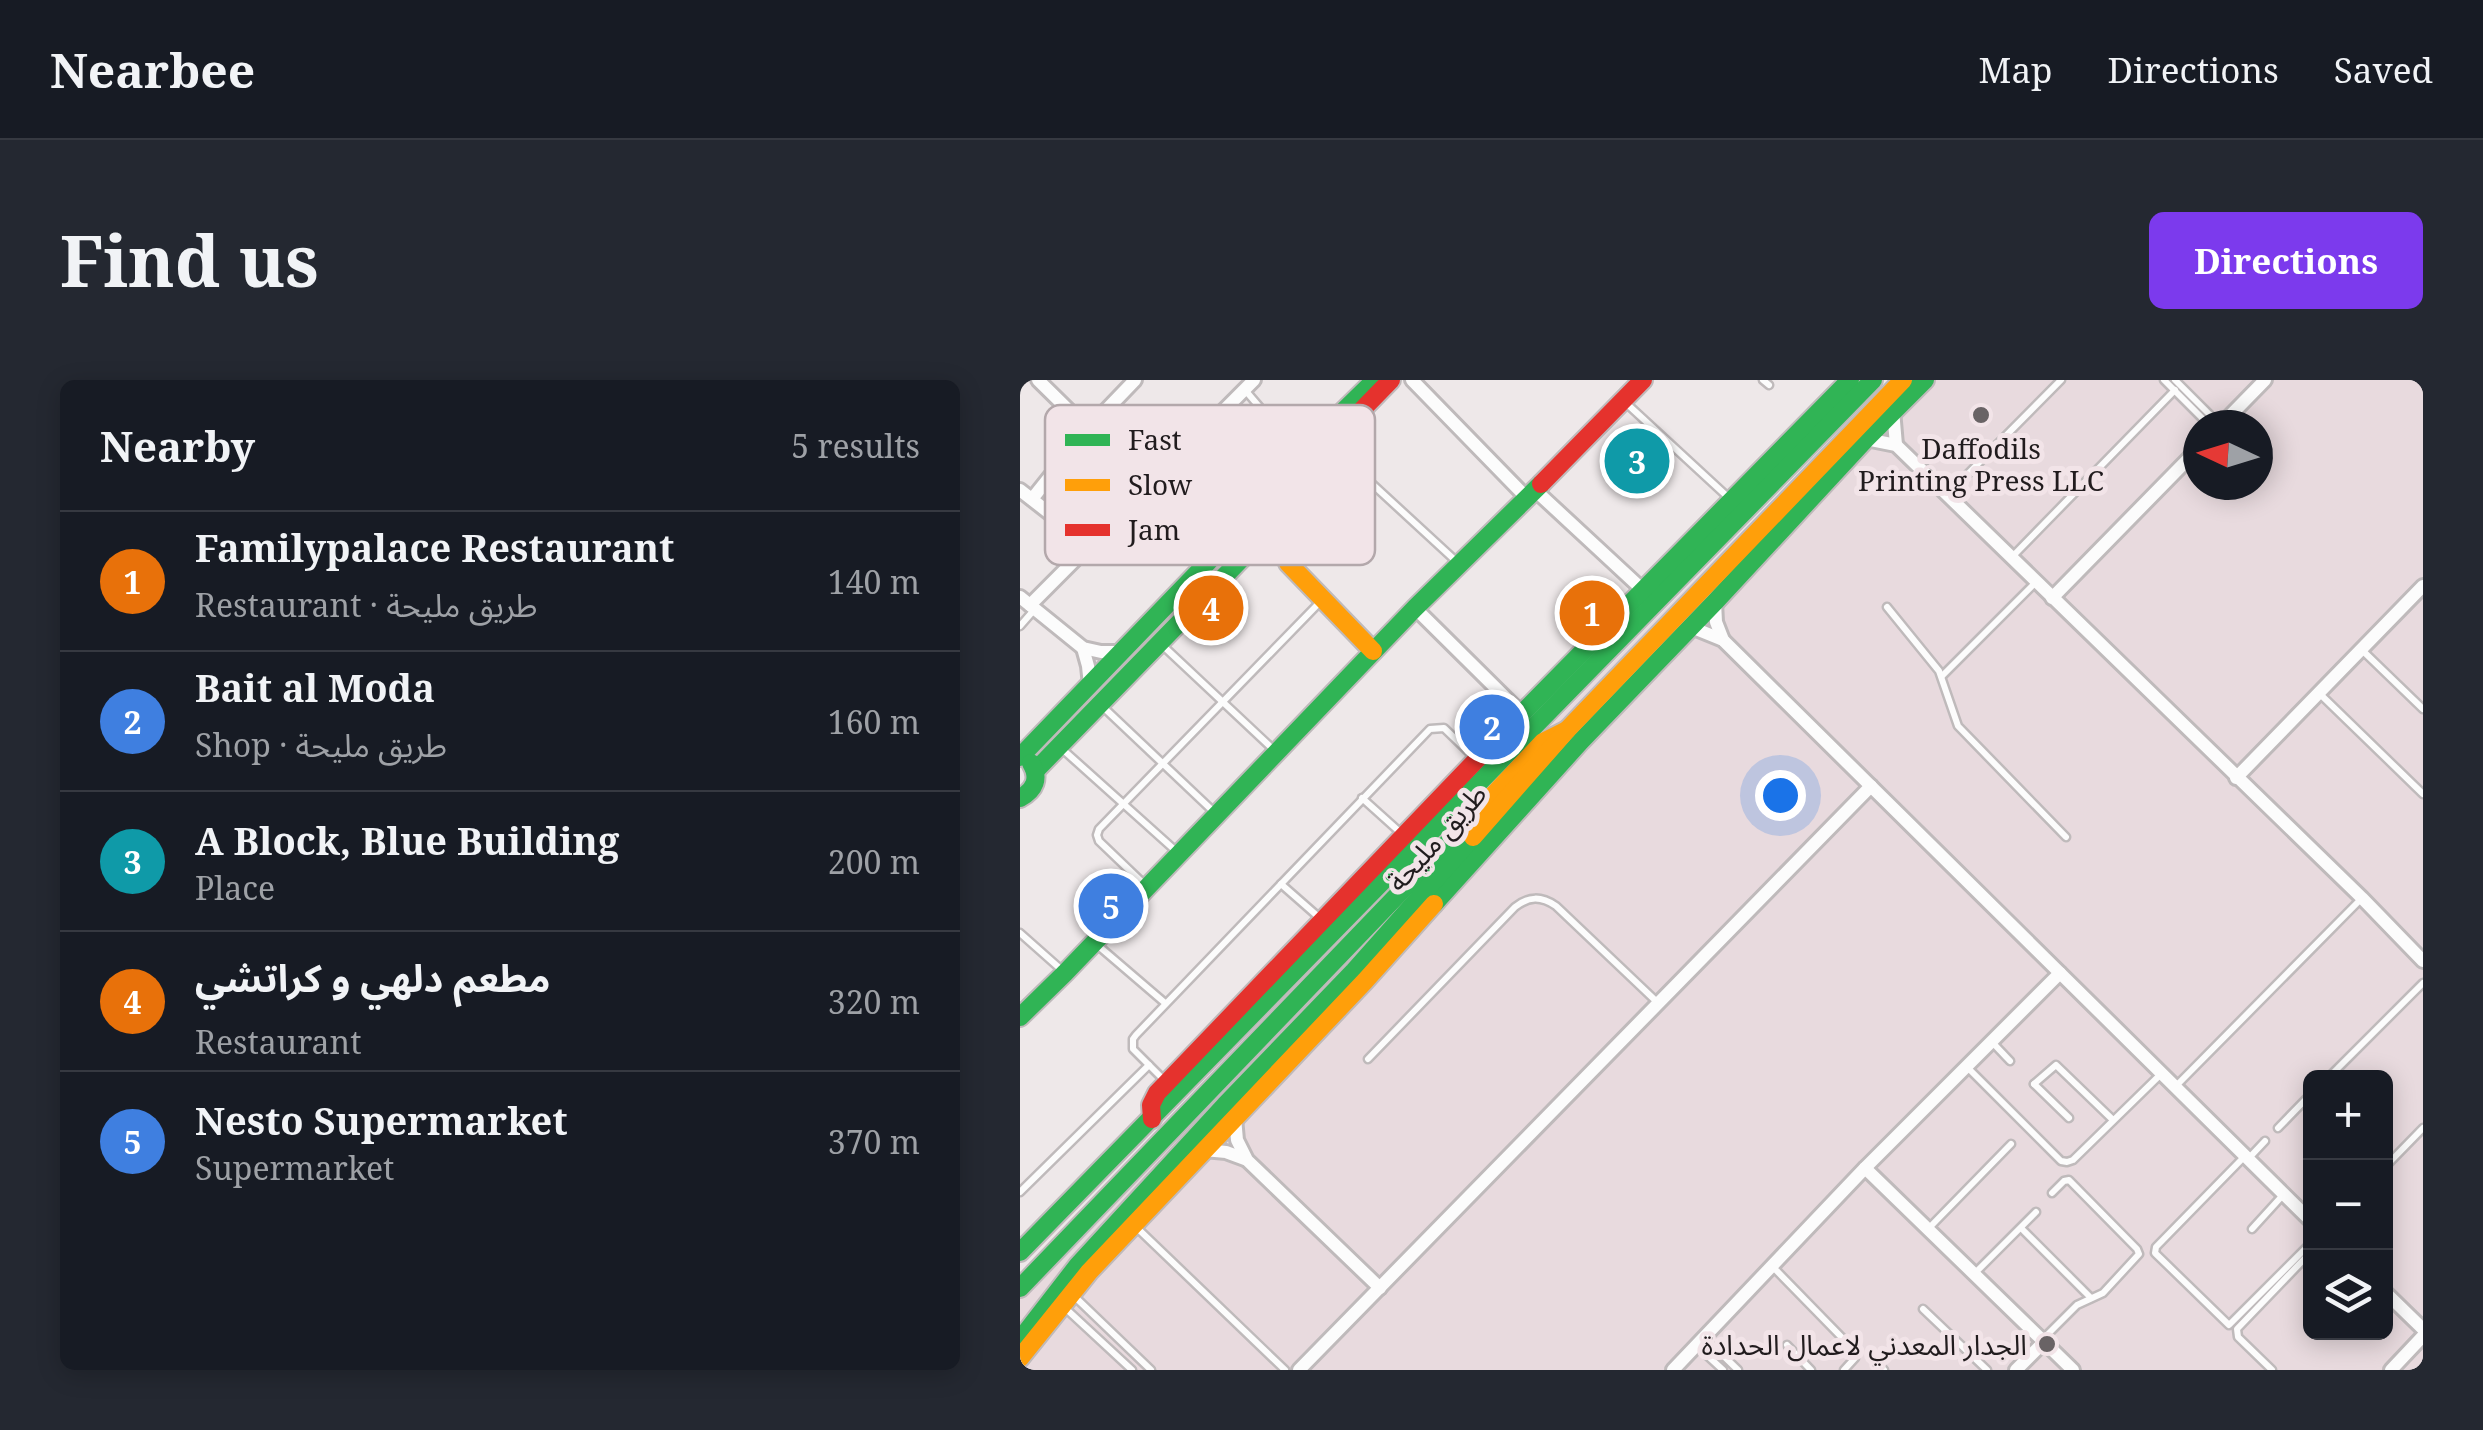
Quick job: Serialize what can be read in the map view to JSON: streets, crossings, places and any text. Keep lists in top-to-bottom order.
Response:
{
  "streets": {
    "main road": ["طريق مليحة"]
  },
  "places": ["Daffodils Printing Press LLC", "الجدار المعدني لاعمال الحدادة"],
  "legend": ["Fast", "Slow", "Jam"],
  "north": "left",
  "page": {
    "header": "Nearbee",
    "nav": ["Map", "Directions", "Saved"],
    "title": "Find us",
    "buttons": "Directions",
    "heading": ["Nearby", "5 results"],
    "pins": [
      "3",
      "4",
      "1",
      "2",
      "5"
    ],
    "list": [
      {
        "mark": "1",
        "name": "Familypalace Restaurant",
        "note": "Restaurant · طريق مليحة",
        "value": "140 m"
      },
      {
        "mark": "2",
        "name": "Bait al Moda",
        "note": "Shop · طريق مليحة",
        "value": "160 m"
      },
      {
        "mark": "3",
        "name": "A Block, Blue Building",
        "note": "Place",
        "value": "200 m"
      },
      {
        "mark": "4",
        "name": "مطعم دلهي و كراتشي",
        "note": "Restaurant",
        "value": "320 m"
      },
      {
        "mark": "5",
        "name": "Nesto Supermarket",
        "note": "Supermarket",
        "value": "370 m"
      }
    ],
    "map_buttons": ["+", "−"]
  }
}
